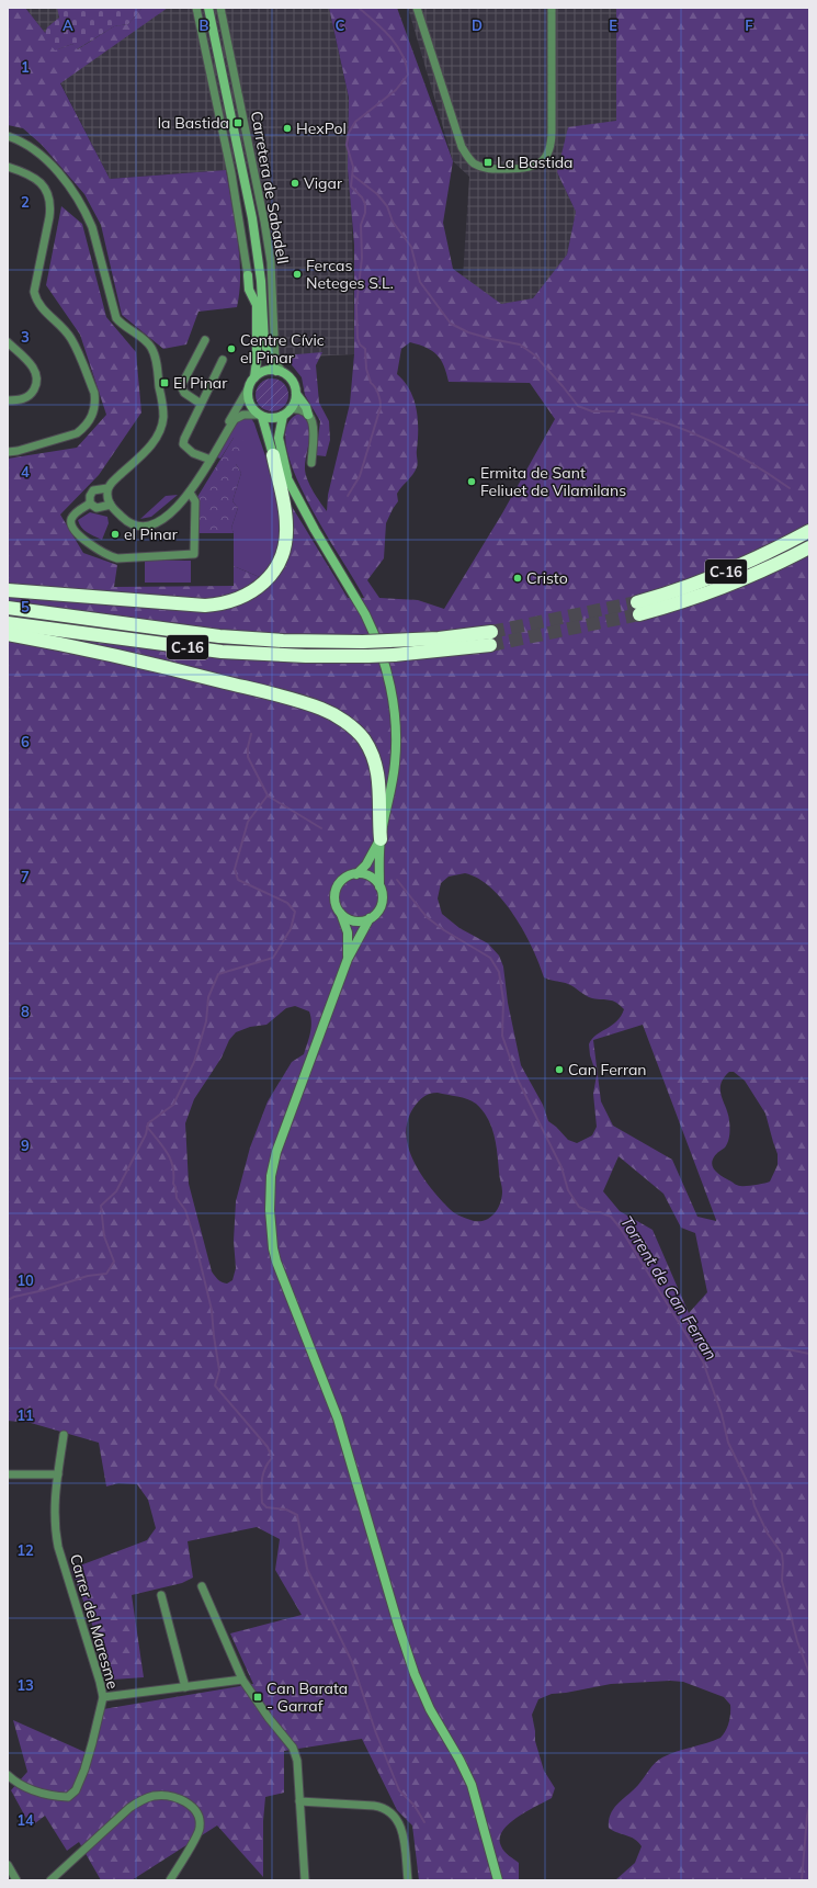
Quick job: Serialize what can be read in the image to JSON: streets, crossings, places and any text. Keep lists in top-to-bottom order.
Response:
{
  "streets": {
    "highway": ["C-16"],
    "street": ["Carretera de Sabadell", "Carrer del Maresme"]
  },
  "water": ["Torrent de Can Ferran"],
  "places": {
    "transit": [
      "la Bastida",
      "La Bastida",
      "El Pinar",
      "Can Barata - Garraf"
    ],
    "other": [
      "HexPol",
      "Vigar",
      "Fercas Neteges S.L.",
      "Centre Cívic el Pinar",
      "Ermita de Sant Feliuet de Vilamilans",
      "el Pinar",
      "Cristo",
      "Can Ferran"
    ]
  },
  "grid": {
    "columns": [
      "A",
      "B",
      "C",
      "D",
      "E",
      "F"
    ],
    "rows": [
      "1",
      "2",
      "3",
      "4",
      "5",
      "6",
      "7",
      "8",
      "9",
      "10",
      "11",
      "12",
      "13",
      "14"
    ]
  }
}
